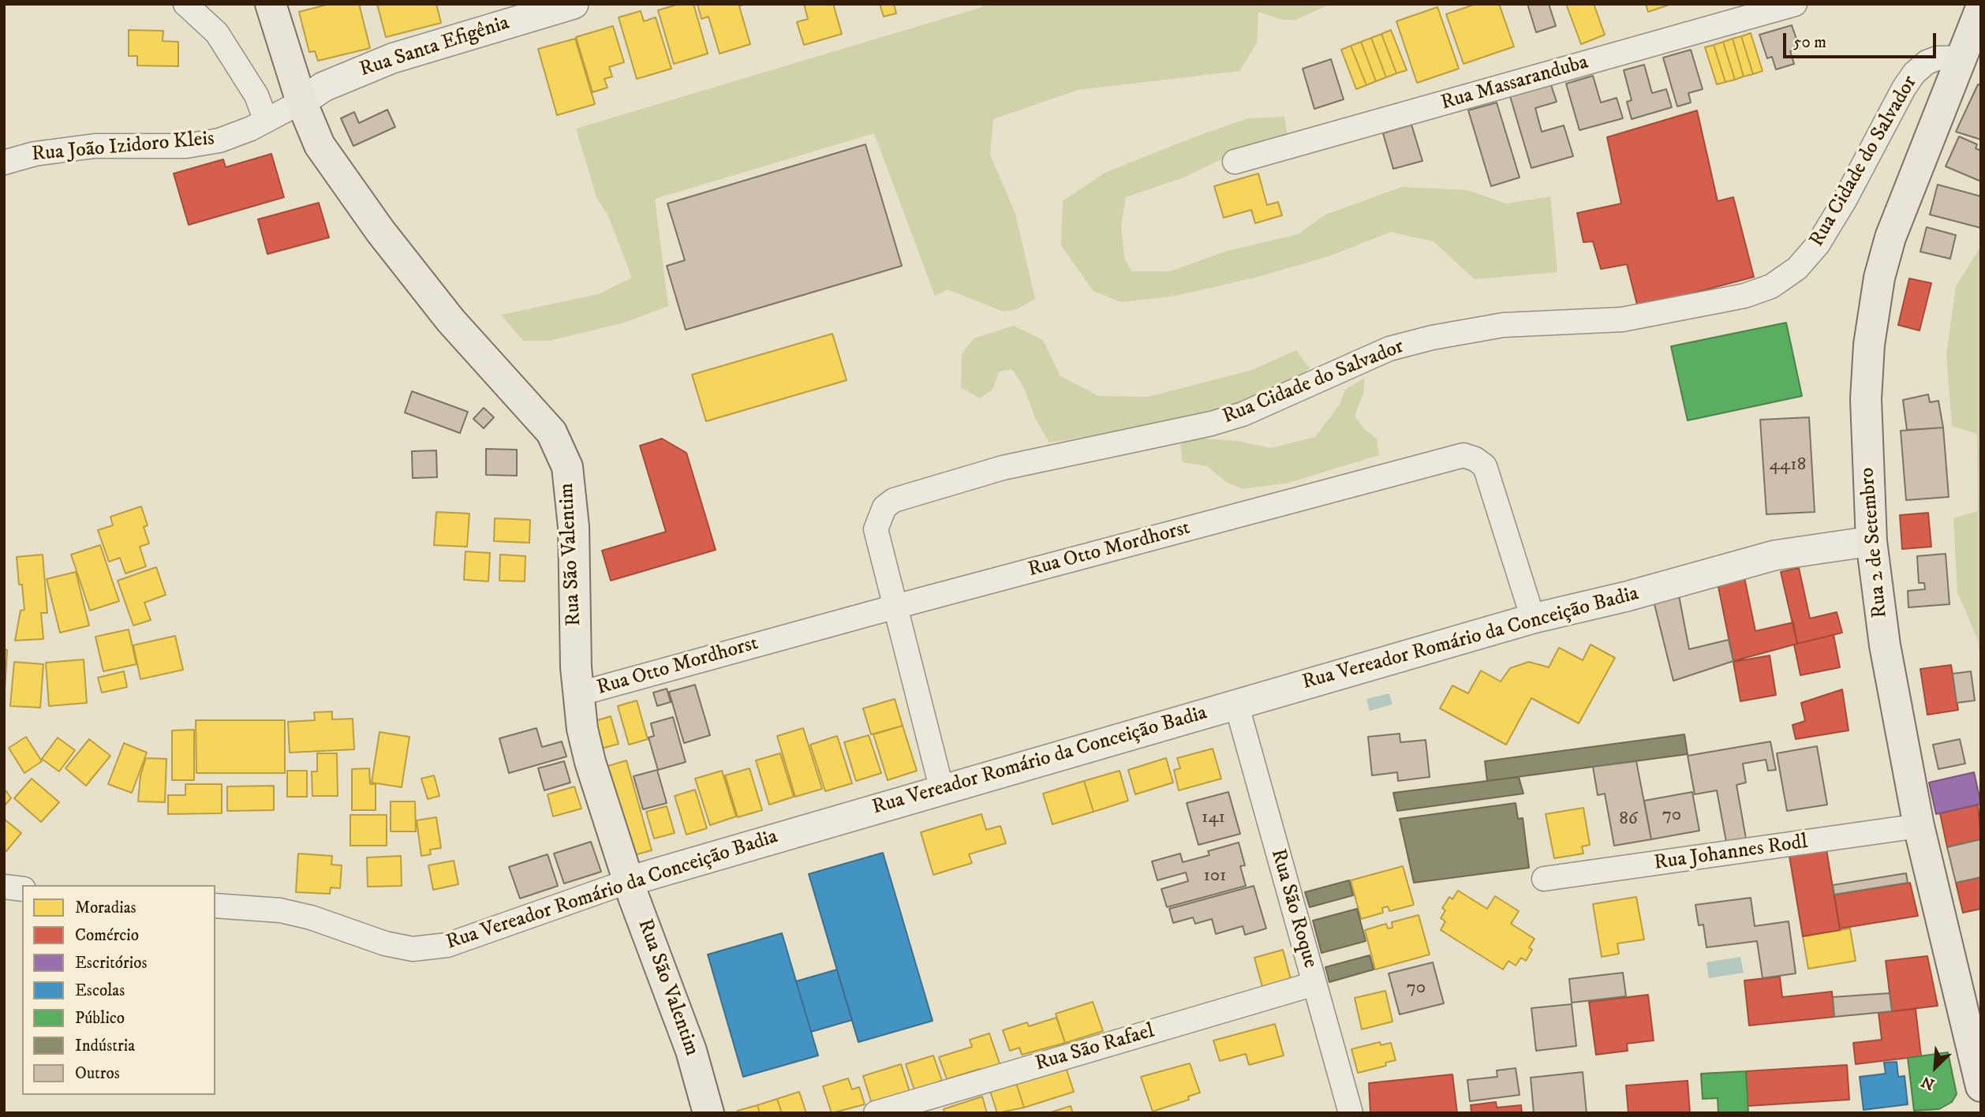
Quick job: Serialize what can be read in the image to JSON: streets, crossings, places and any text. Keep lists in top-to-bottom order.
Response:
{
  "streets": {
    "main road": ["Rua 2 de Setembro", "Rua São Valentim"],
    "street": [
      "Rua Santa Efigênia",
      "Rua Massaranduba",
      "Rua João Izidoro Kleis",
      "Rua Cidade do Salvador",
      "Rua Otto Mordhorst",
      "Rua Vereador Romário da Conceição Badia",
      "Rua Johannes Rodl",
      "Rua São Roque",
      "Rua São Rafael"
    ]
  },
  "crossings": [
    ["Rua Santa Efigênia", "Rua João Izidoro Kleis"],
    ["Rua Santa Efigênia", "Rua São Valentim"],
    ["Rua João Izidoro Kleis", "Rua São Valentim"],
    ["Rua Cidade do Salvador", "Rua 2 de Setembro"],
    ["Rua Cidade do Salvador", "Rua Otto Mordhorst"],
    ["Rua Cidade do Salvador", "Rua Vereador Romário da Conceição Badia"],
    ["Rua 2 de Setembro", "Rua Vereador Romário da Conceição Badia"],
    ["Rua 2 de Setembro", "Rua Johannes Rodl"],
    ["Rua Otto Mordhorst", "Rua São Valentim"],
    ["Rua Otto Mordhorst", "Rua Vereador Romário da Conceição Badia"],
    ["Rua São Valentim", "Rua Vereador Romário da Conceição Badia"],
    ["Rua Vereador Romário da Conceição Badia", "Rua São Roque"],
    ["Rua São Roque", "Rua São Rafael"]
  ],
  "house_numbers": [
    "4418",
    "70",
    "141",
    "86",
    "101",
    "70"
  ],
  "legend": [
    "Moradias",
    "Comércio",
    "Escritórios",
    "Escolas",
    "Público",
    "Indústria",
    "Outros"
  ],
  "scale_bar": "50 m",
  "north": "bottom left"
}
